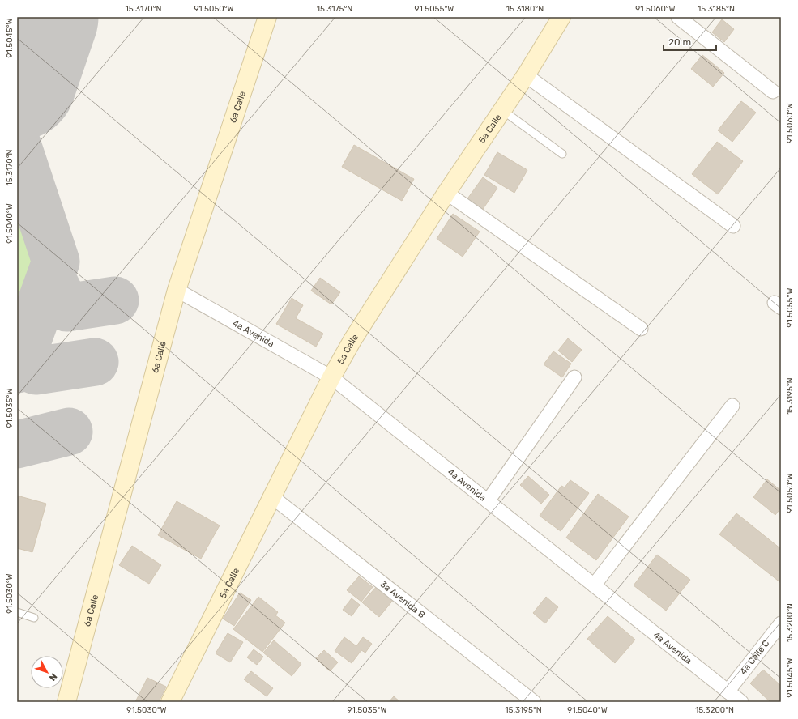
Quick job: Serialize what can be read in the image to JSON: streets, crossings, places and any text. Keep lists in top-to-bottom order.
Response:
{
  "streets": {
    "main road": ["6a Calle", "5a Calle"],
    "street": ["4a Avenida", "3a Avenida B", "4a Calle C"]
  },
  "crossings": [
    ["6a Calle", "4a Avenida"],
    ["5a Calle", "4a Avenida"],
    ["5a Calle", "3a Avenida B"],
    ["4a Avenida", "4a Calle C"]
  ],
  "scale_bar": "20 m",
  "north": "bottom right",
  "coordinates": [
    "15.3170°N",
    "91.5050°W",
    "15.3175°N",
    "91.5055°W",
    "15.3180°N",
    "91.5060°W",
    "15.3185°N",
    "91.5045°W",
    "91.5040°W",
    "15.3195°N",
    "91.5035°W",
    "91.5030°W",
    "15.3200°N"
  ]
}
